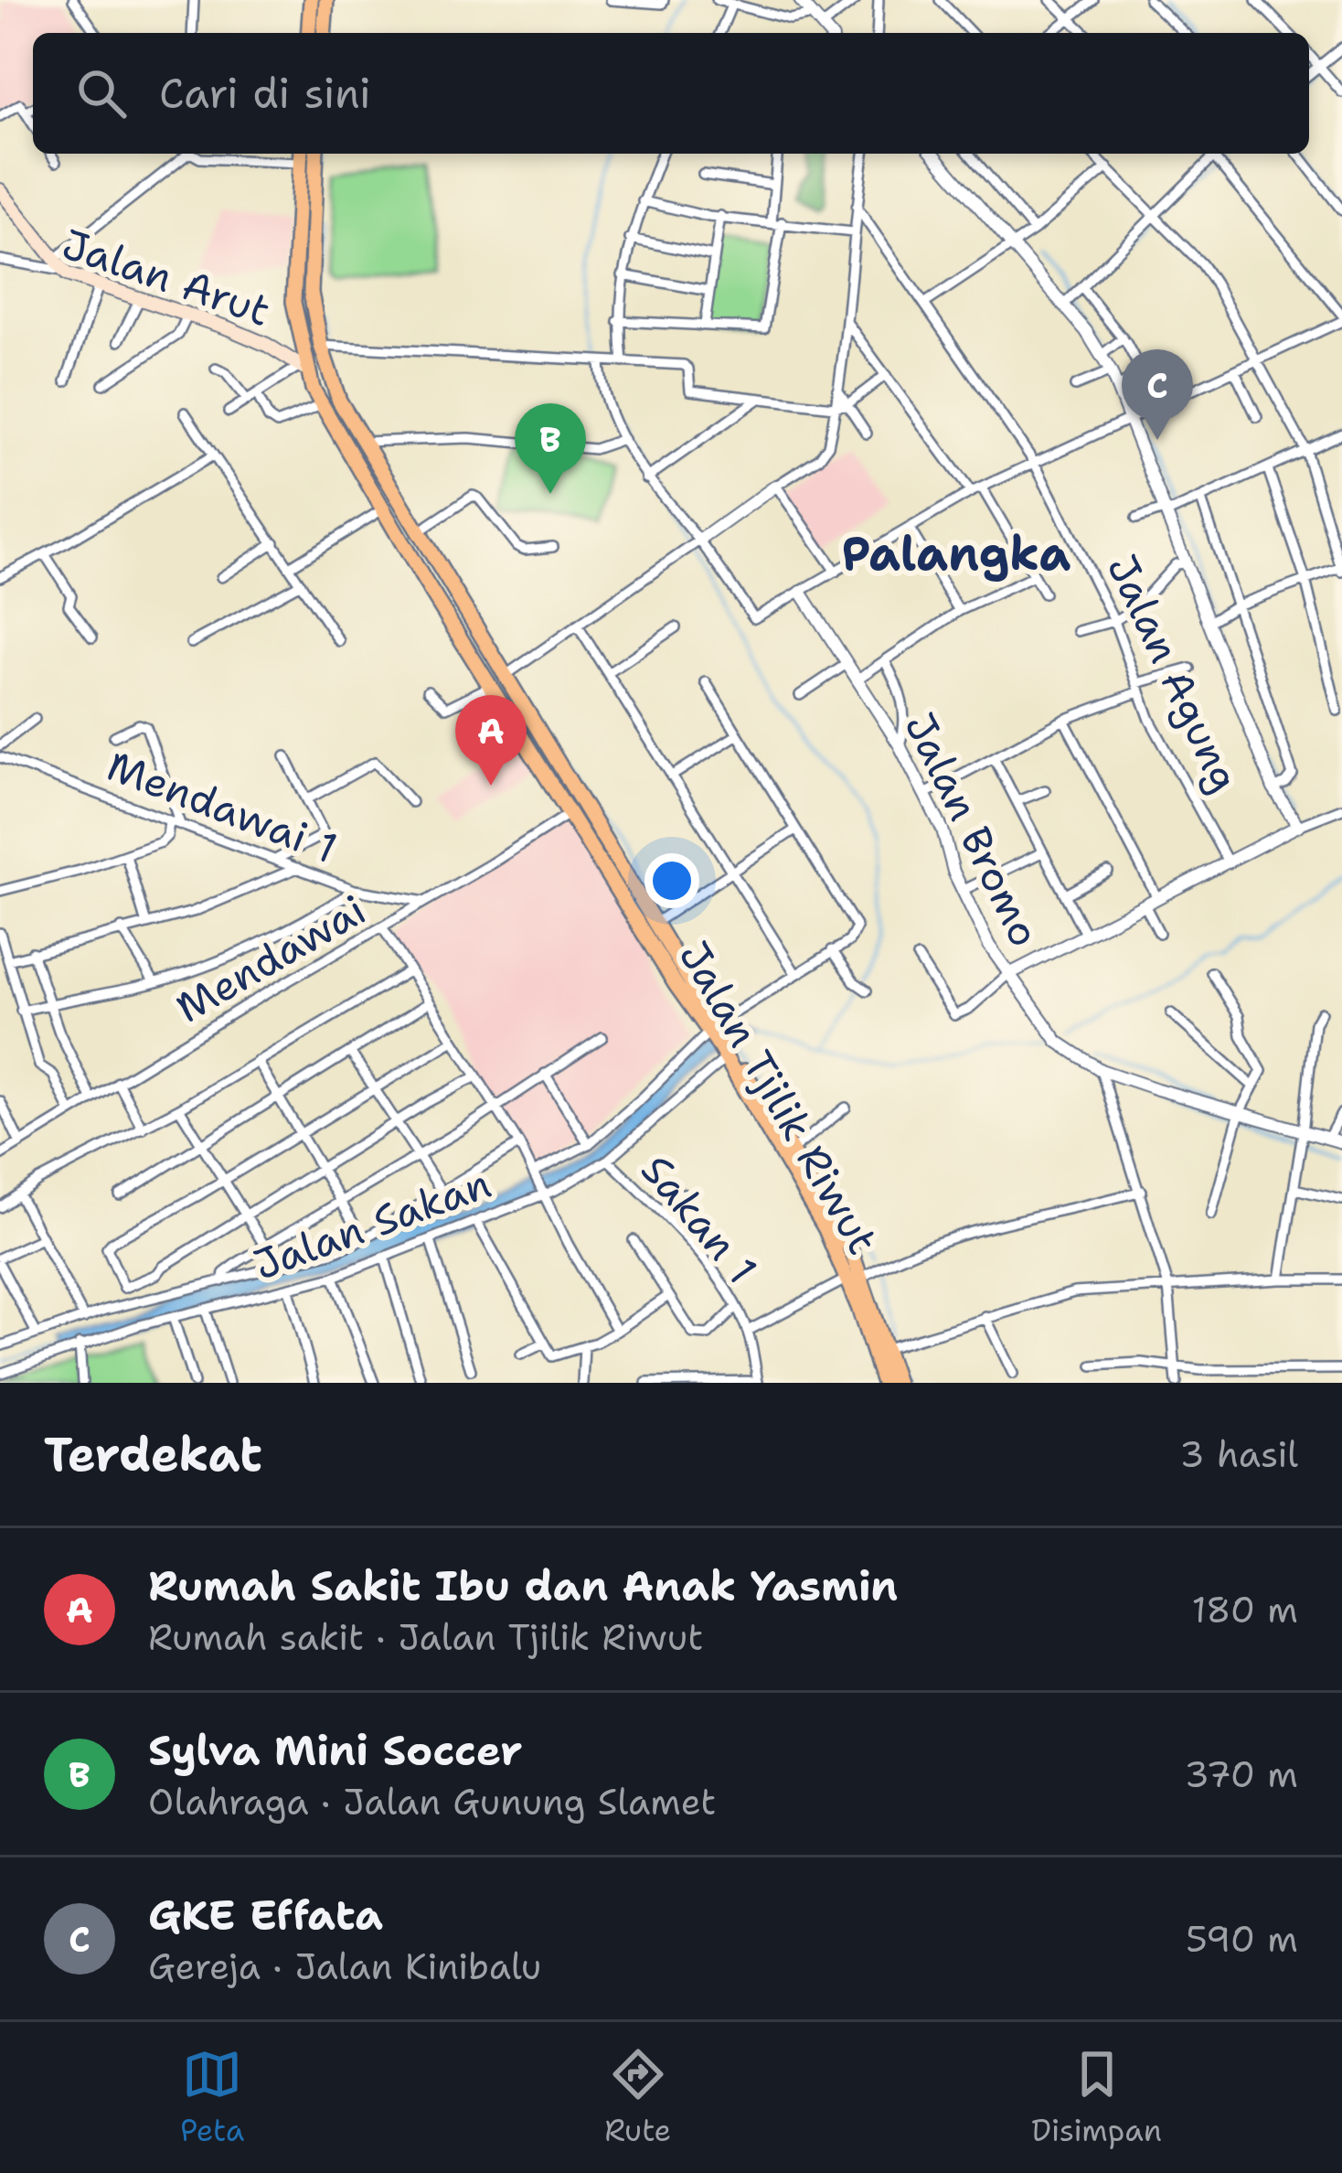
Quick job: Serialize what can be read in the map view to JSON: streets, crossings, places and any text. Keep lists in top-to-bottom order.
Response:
{
  "streets": {
    "highway": ["Jalan Tjilik Riwut"],
    "main road": ["Jalan Arut"],
    "street": [
      "Jalan Agung",
      "Mendawai 1",
      "Jalan Bromo",
      "Mendawai",
      "Sakan 1",
      "Jalan Sakan"
    ]
  },
  "crossings": [
    ["Jalan Arut", "Jalan Tjilik Riwut"],
    ["Mendawai 1", "Mendawai"],
    ["Mendawai", "Jalan Tjilik Riwut"],
    ["Jalan Tjilik Riwut", "Jalan Sakan"],
    ["Sakan 1", "Jalan Sakan"]
  ],
  "districts": ["Palangka"],
  "page": {
    "search": "Cari di sini",
    "pins": ["C", "B", "A"],
    "heading": ["Terdekat", "3 hasil"],
    "list": [
      {
        "mark": "A",
        "name": "Rumah Sakit Ibu dan Anak Yasmin",
        "note": "Rumah sakit · Jalan Tjilik Riwut",
        "value": "180 m"
      },
      {
        "mark": "B",
        "name": "Sylva Mini Soccer",
        "note": "Olahraga · Jalan Gunung Slamet",
        "value": "370 m"
      },
      {
        "mark": "C",
        "name": "GKE Effata",
        "note": "Gereja · Jalan Kinibalu",
        "value": "590 m"
      }
    ],
    "nav": ["Peta", "Rute", "Disimpan"]
  }
}
